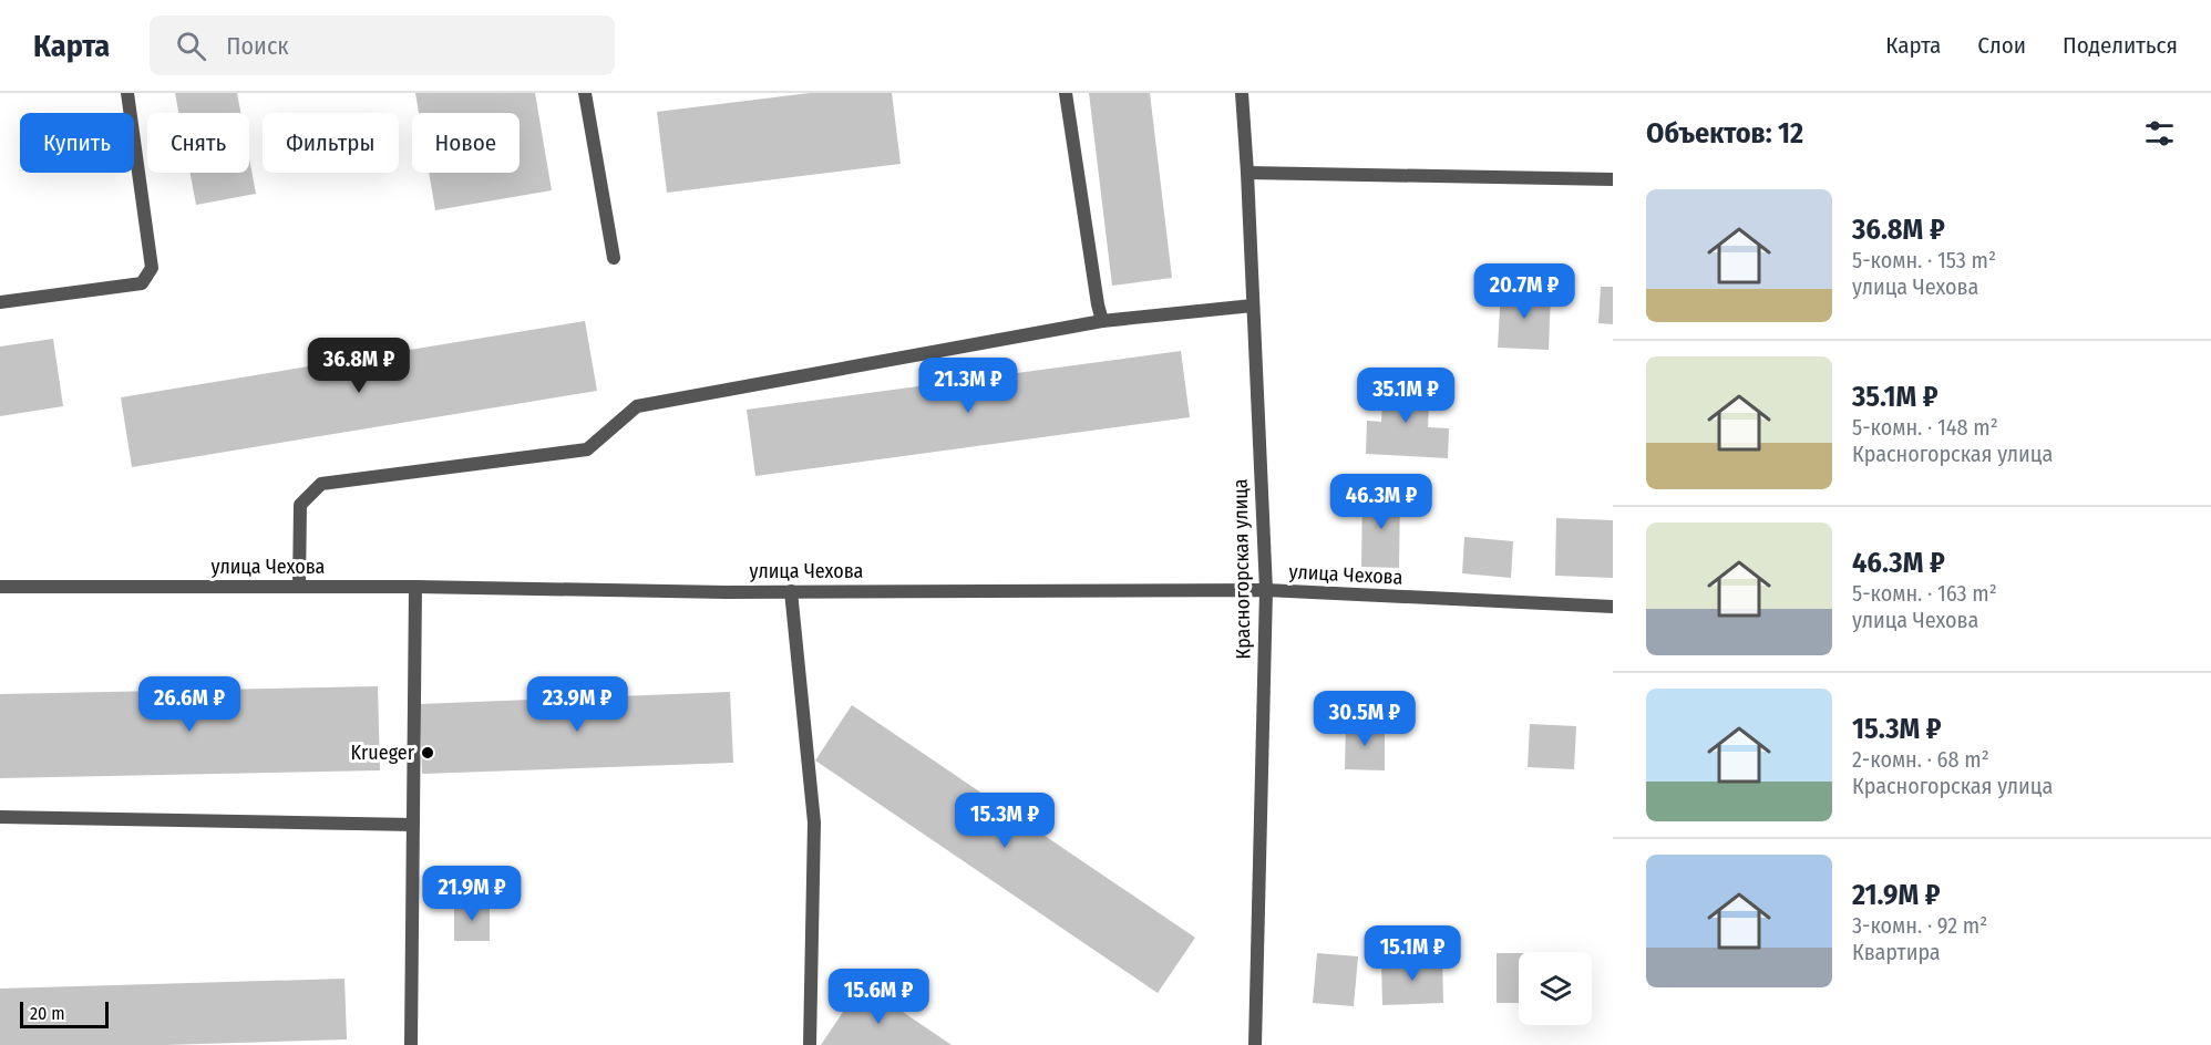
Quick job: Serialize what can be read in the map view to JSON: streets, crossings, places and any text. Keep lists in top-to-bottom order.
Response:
{
  "streets": {
    "street": ["улица Чехова", "Красногорская улица"]
  },
  "crossings": [
    ["улица Чехова", "Красногорская улица"]
  ],
  "places": ["Krueger"],
  "scale_bar": "20 m",
  "page": {
    "header": "Карта",
    "search": "Поиск",
    "nav": ["Карта", "Слои", "Поделиться"],
    "heading": "Объектов: 12",
    "chip": [
      "Купить",
      "Снять",
      "Фильтры",
      "Новое"
    ],
    "list": [
      {
        "name": "36.8M ₽",
        "note": "5-комн. · 153 m² · улица Чехова"
      },
      {
        "name": "35.1M ₽",
        "note": "5-комн. · 148 m² · Красногорская улица"
      },
      {
        "name": "46.3M ₽",
        "note": "5-комн. · 163 m² · улица Чехова"
      },
      {
        "name": "15.3M ₽",
        "note": "2-комн. · 68 m² · Красногорская улица"
      },
      {
        "name": "21.9M ₽",
        "note": "3-комн. · 92 m² · Квартира"
      }
    ],
    "price": [
      "20.7M ₽",
      "36.8M ₽",
      "21.3M ₽",
      "35.1M ₽",
      "46.3M ₽",
      "26.6M ₽",
      "23.9M ₽",
      "30.5M ₽",
      "15.3M ₽",
      "21.9M ₽",
      "15.1M ₽",
      "15.6M ₽"
    ],
    "scale": "20 m"
  }
}
